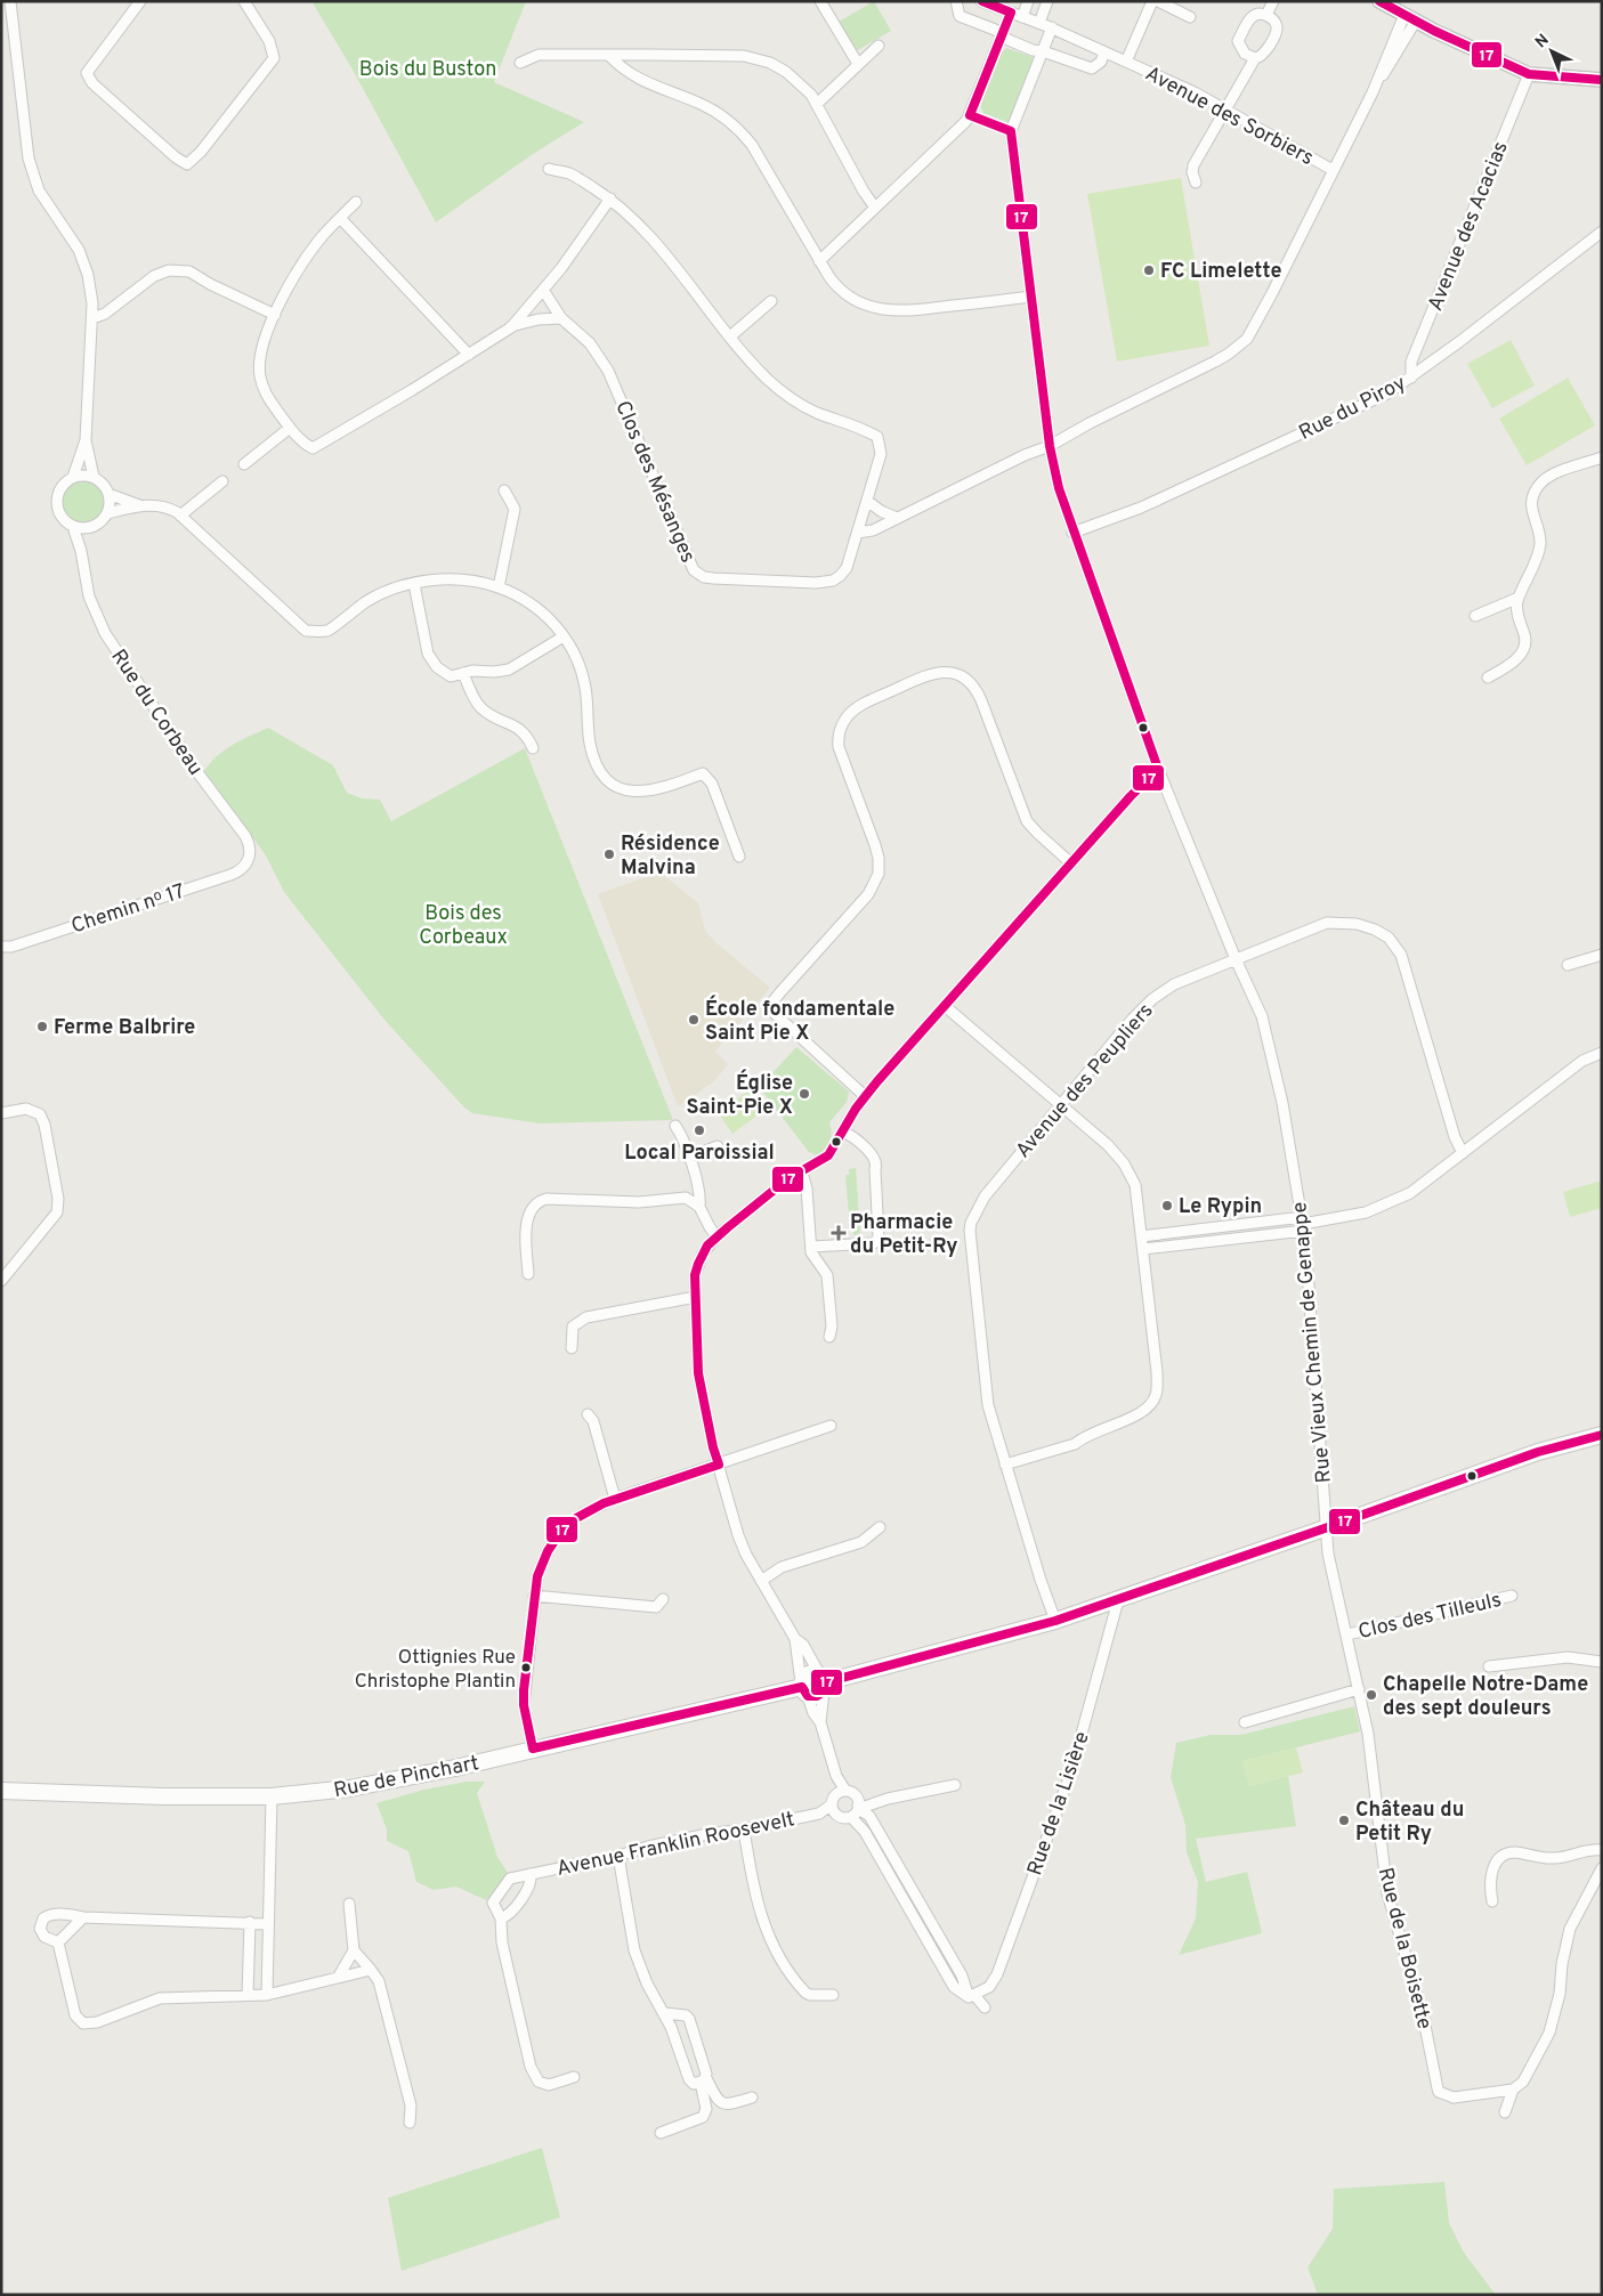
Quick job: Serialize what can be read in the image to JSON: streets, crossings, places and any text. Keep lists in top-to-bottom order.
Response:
{
  "streets": {
    "main road": ["Rue de Pinchart"],
    "street": [
      "Avenue des Sorbiers",
      "Avenue des Acacias",
      "Rue du Piroy",
      "Clos des Mésanges",
      "Rue du Corbeau",
      "Chemin nᵒ 17",
      "Avenue des Peupliers",
      "Rue Vieux Chemin de Genappe",
      "Clos des Tilleuls",
      "Rue de la Lisière",
      "Avenue Franklin Roosevelt",
      "Rue de la Boisette"
    ]
  },
  "crossings": [
    ["Avenue des Acacias", "Rue du Piroy"],
    ["Rue du Piroy", "Rue Vieux Chemin de Genappe"],
    ["Rue du Corbeau", "Chemin nᵒ 17"],
    ["Avenue des Peupliers", "Rue Vieux Chemin de Genappe"],
    ["Avenue des Peupliers", "Rue de Pinchart"],
    ["Rue Vieux Chemin de Genappe", "Rue de Pinchart"],
    ["Rue Vieux Chemin de Genappe", "Rue de la Boisette"],
    ["Clos des Tilleuls", "Rue de la Boisette"],
    ["Rue de Pinchart", "Rue de la Lisière"],
    ["Rue de Pinchart", "Rue de la Boisette"]
  ],
  "parks": ["Bois du Buston", "Bois des Corbeaux"],
  "places": {
    "other": [
      "FC Limelette",
      "Résidence Malvina",
      "École fondamentale Saint Pie X",
      "Ferme Balbrire",
      "Église Saint-Pie X",
      "Local Paroissial",
      "Le Rypin",
      "Ottignies Rue Christophe Plantin",
      "Chapelle Notre-Dame des sept douleurs",
      "Château du Petit Ry"
    ],
    "health": ["Pharmacie du Petit-Ry"]
  },
  "lines": ["transit line 17"],
  "north": "top left"
}
